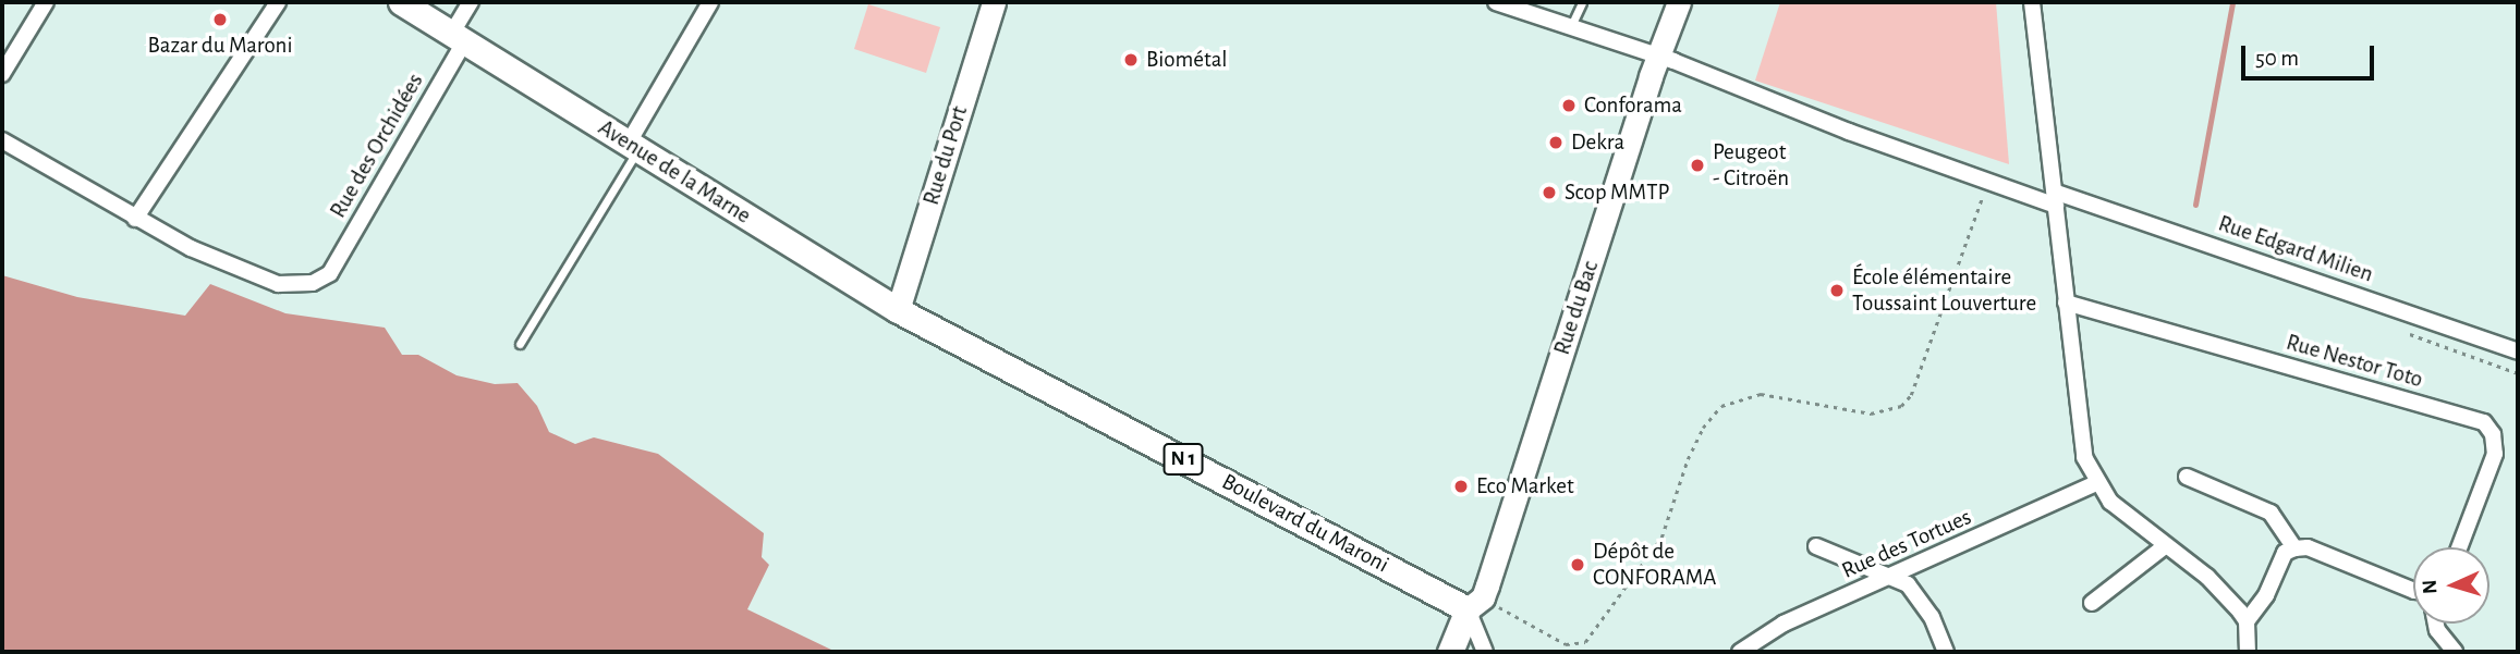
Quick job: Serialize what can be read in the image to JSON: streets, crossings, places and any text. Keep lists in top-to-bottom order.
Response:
{
  "streets": {
    "main road": ["Avenue de la Marne", "N 1", "Boulevard du Maroni"],
    "street": [
      "Rue des Orchidées",
      "Rue du Port",
      "Rue Edgard Milien",
      "Rue du Bac",
      "Rue Nestor Toto",
      "Rue des Tortues"
    ]
  },
  "crossings": [
    ["Rue des Orchidées", "Avenue de la Marne"],
    ["Rue des Orchidées", "N 1"],
    ["Rue du Port", "Avenue de la Marne"],
    ["Rue du Port", "Boulevard du Maroni"],
    ["Avenue de la Marne", "N 1"],
    ["Avenue de la Marne", "Boulevard du Maroni"],
    ["Rue Edgard Milien", "Rue du Bac"],
    ["Rue du Bac", "Boulevard du Maroni"]
  ],
  "places": [
    "Bazar du Maroni",
    "Biométal",
    "Conforama",
    "Dekra",
    "Peugeot - Citroën",
    "Scop MMTP",
    "École élémentaire Toussaint Louverture",
    "Eco Market",
    "Dépôt de CONFORAMA"
  ],
  "scale_bar": "50 m",
  "north": "left"
}
